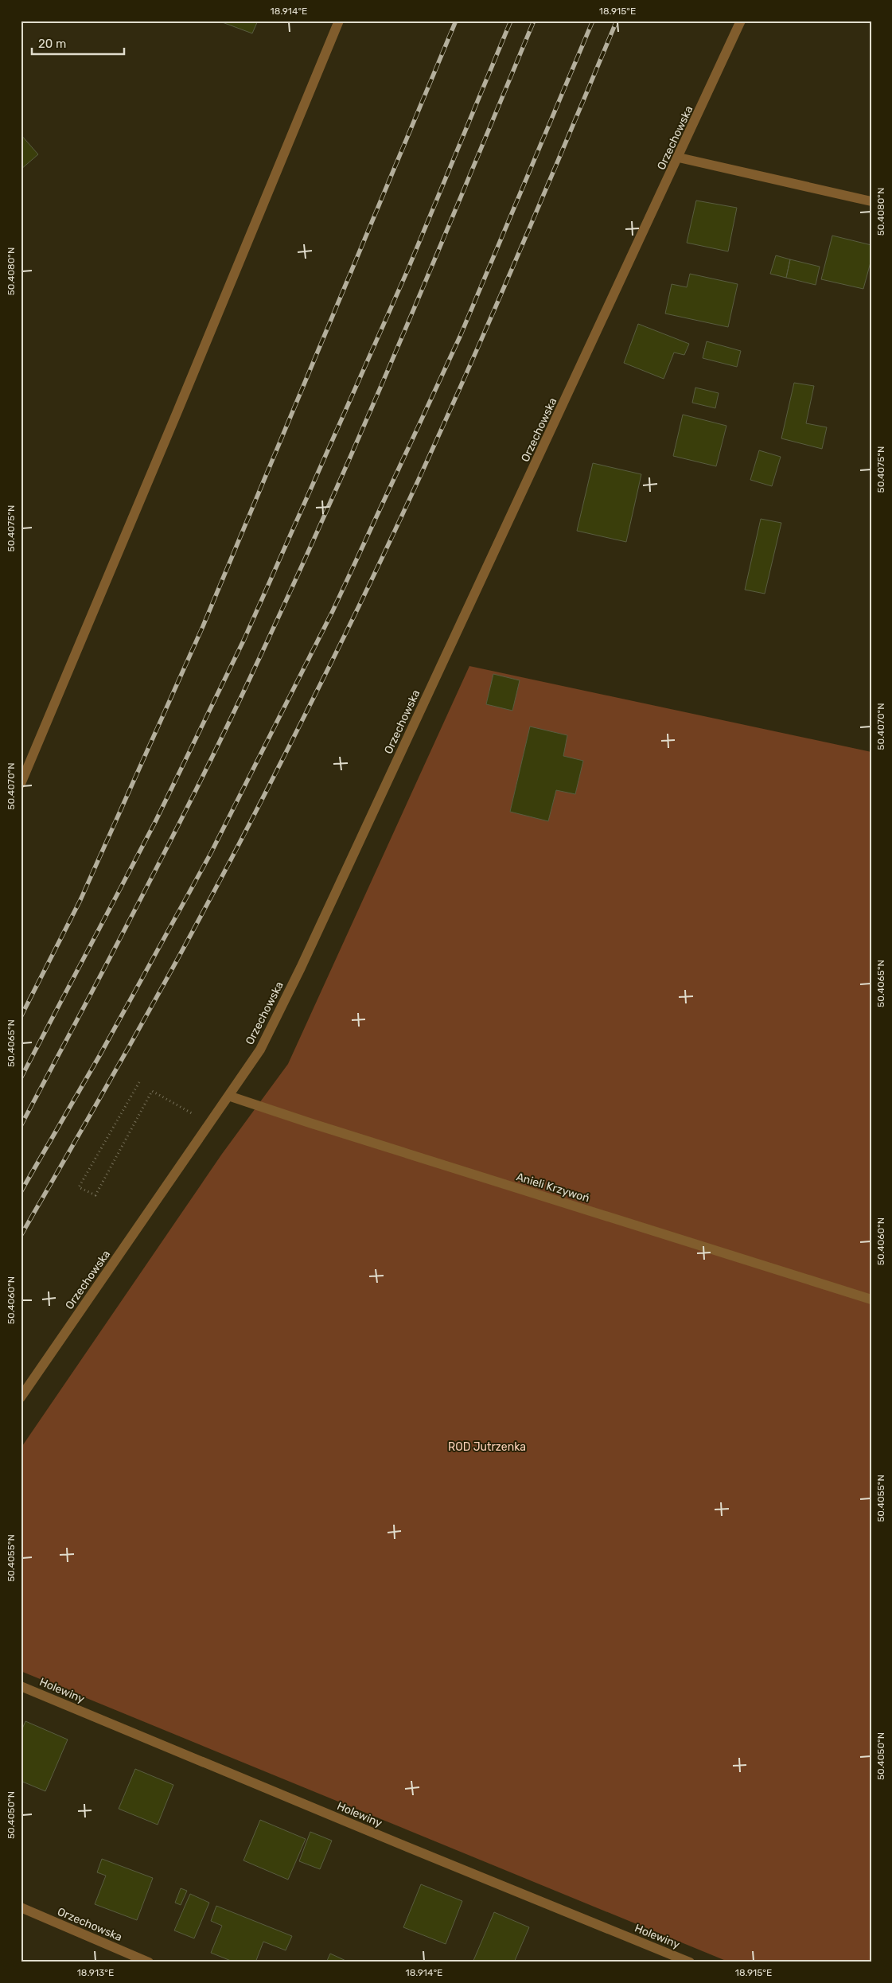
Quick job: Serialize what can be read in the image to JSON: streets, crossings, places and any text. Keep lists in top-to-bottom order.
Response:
{
  "streets": {
    "street": ["Orzechowska", "Anieli Krzywoń", "Holewiny"]
  },
  "crossings": [
    ["Orzechowska", "Anieli Krzywoń"]
  ],
  "parks": ["ROD Jutrzenka"],
  "scale_bar": "20 m",
  "coordinates": [
    "18.914°E",
    "18.915°E",
    "50.4080°N",
    "50.4075°N",
    "50.4070°N",
    "50.4065°N",
    "50.4060°N",
    "50.4055°N",
    "50.4050°N",
    "18.913°E"
  ]
}
